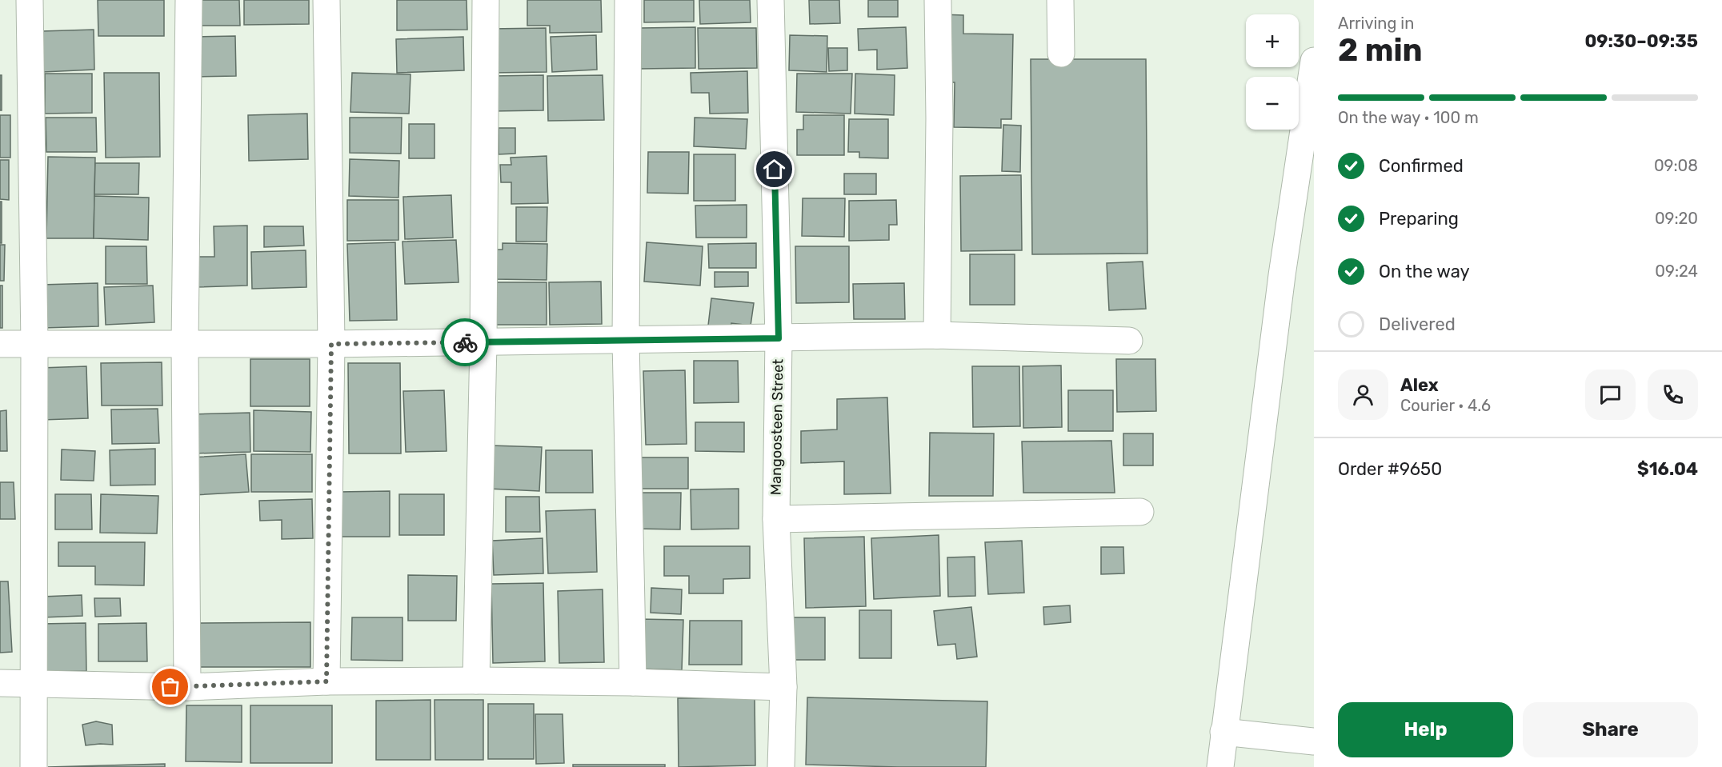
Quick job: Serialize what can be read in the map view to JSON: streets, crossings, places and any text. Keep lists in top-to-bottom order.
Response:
{
  "streets": {
    "street": ["Mangoosteen Street"]
  },
  "page": {
    "heading": ["2 min", "Arriving in", "09:30–09:35"],
    "panel": [
      "Alex",
      "Courier · 4.6",
      "Order #9650",
      "$16.04"
    ],
    "map_buttons": ["+", "−"],
    "bar": "On the way · 100 m",
    "list": [
      ["Confirmed", "09:08"],
      ["Preparing", "09:20"],
      ["On the way", "09:24"],
      "Delivered"
    ],
    "buttons": ["Help", "Share"]
  }
}
